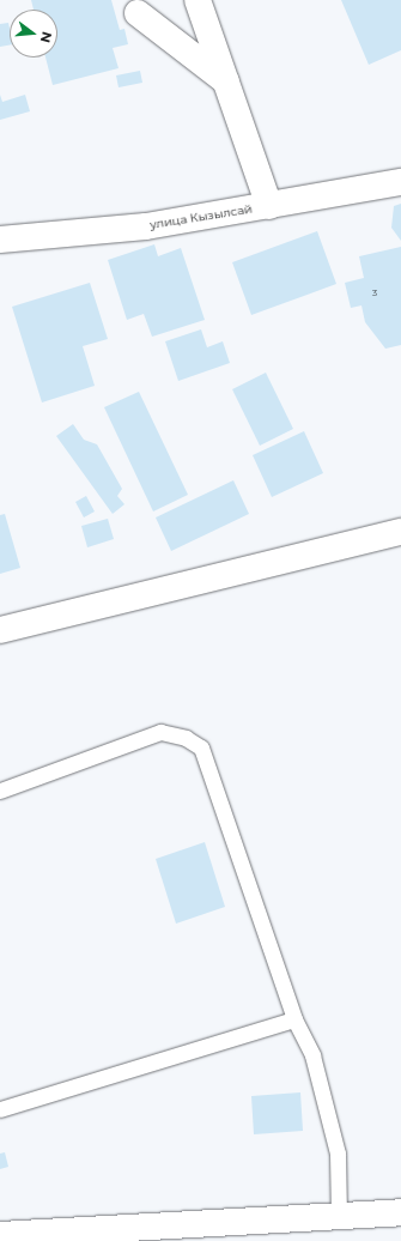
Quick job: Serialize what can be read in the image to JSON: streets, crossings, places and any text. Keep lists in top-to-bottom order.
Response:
{
  "streets": {
    "street": ["улица Кызылсай"]
  },
  "house_numbers": ["3"],
  "north": "right"
}
